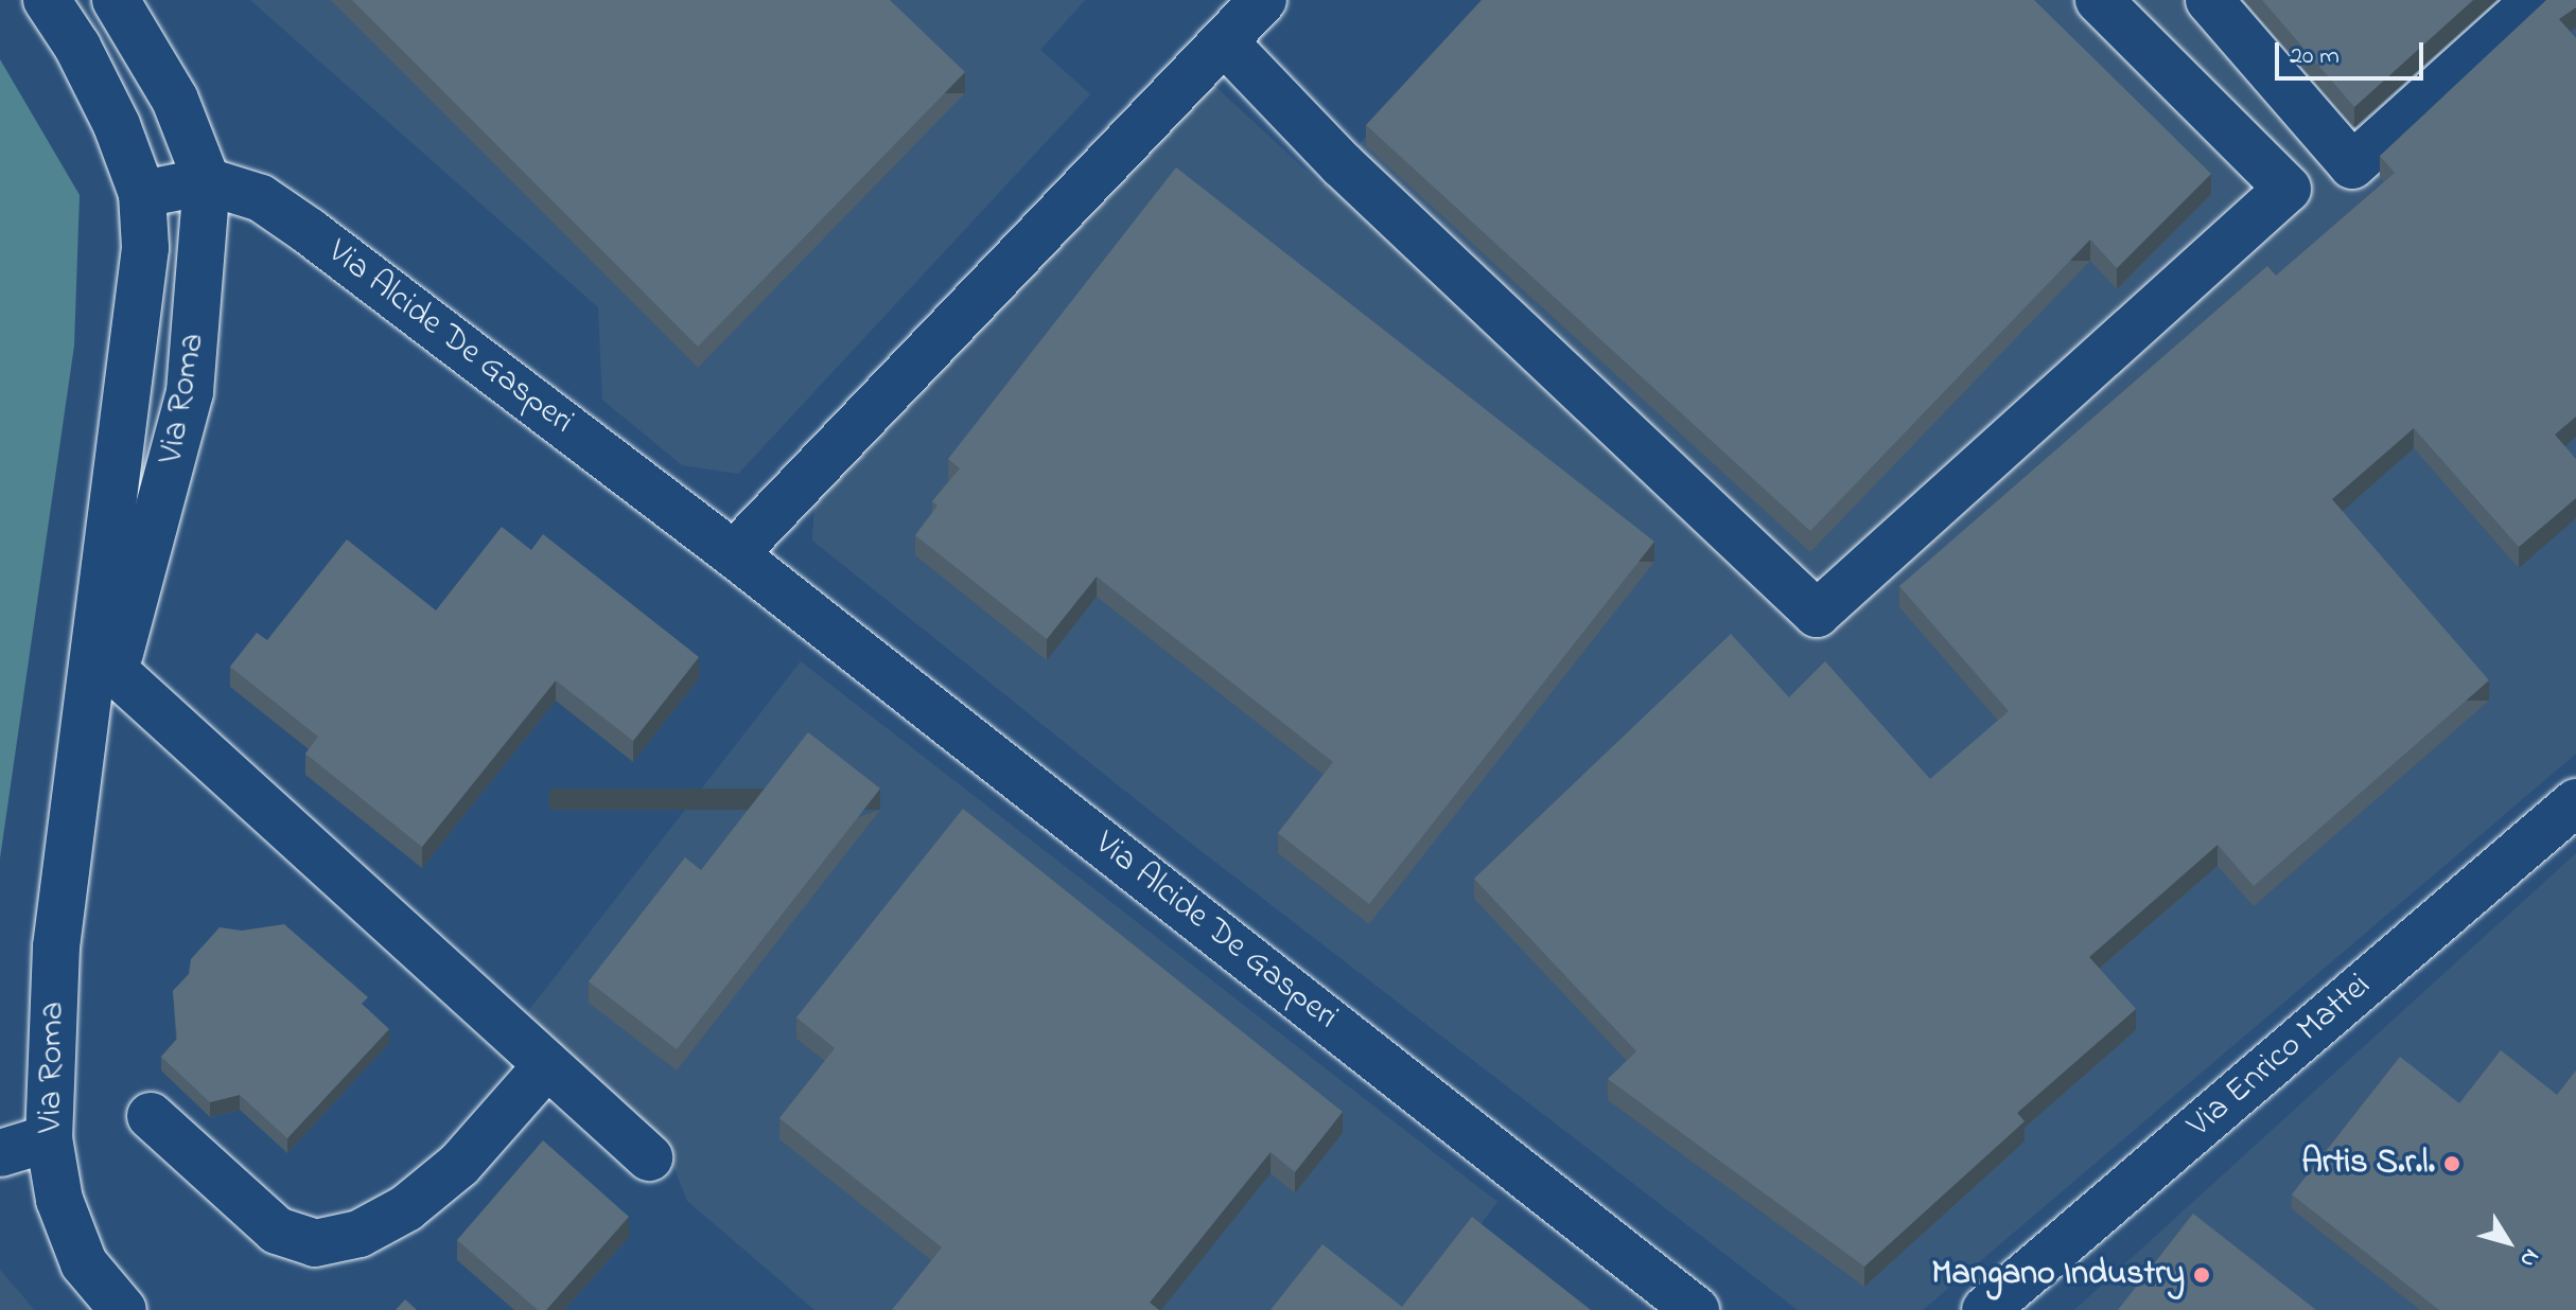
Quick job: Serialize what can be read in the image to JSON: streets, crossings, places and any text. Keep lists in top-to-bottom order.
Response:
{
  "streets": {
    "street": ["Via Alcide De Gasperi", "Via Roma", "Via Enrico Mattei"]
  },
  "crossings": [
    ["Via Alcide De Gasperi", "Via Roma"]
  ],
  "places": ["Artis S.r.l.", "Mangano Industry"],
  "scale_bar": "20 m",
  "north": "bottom right"
}
